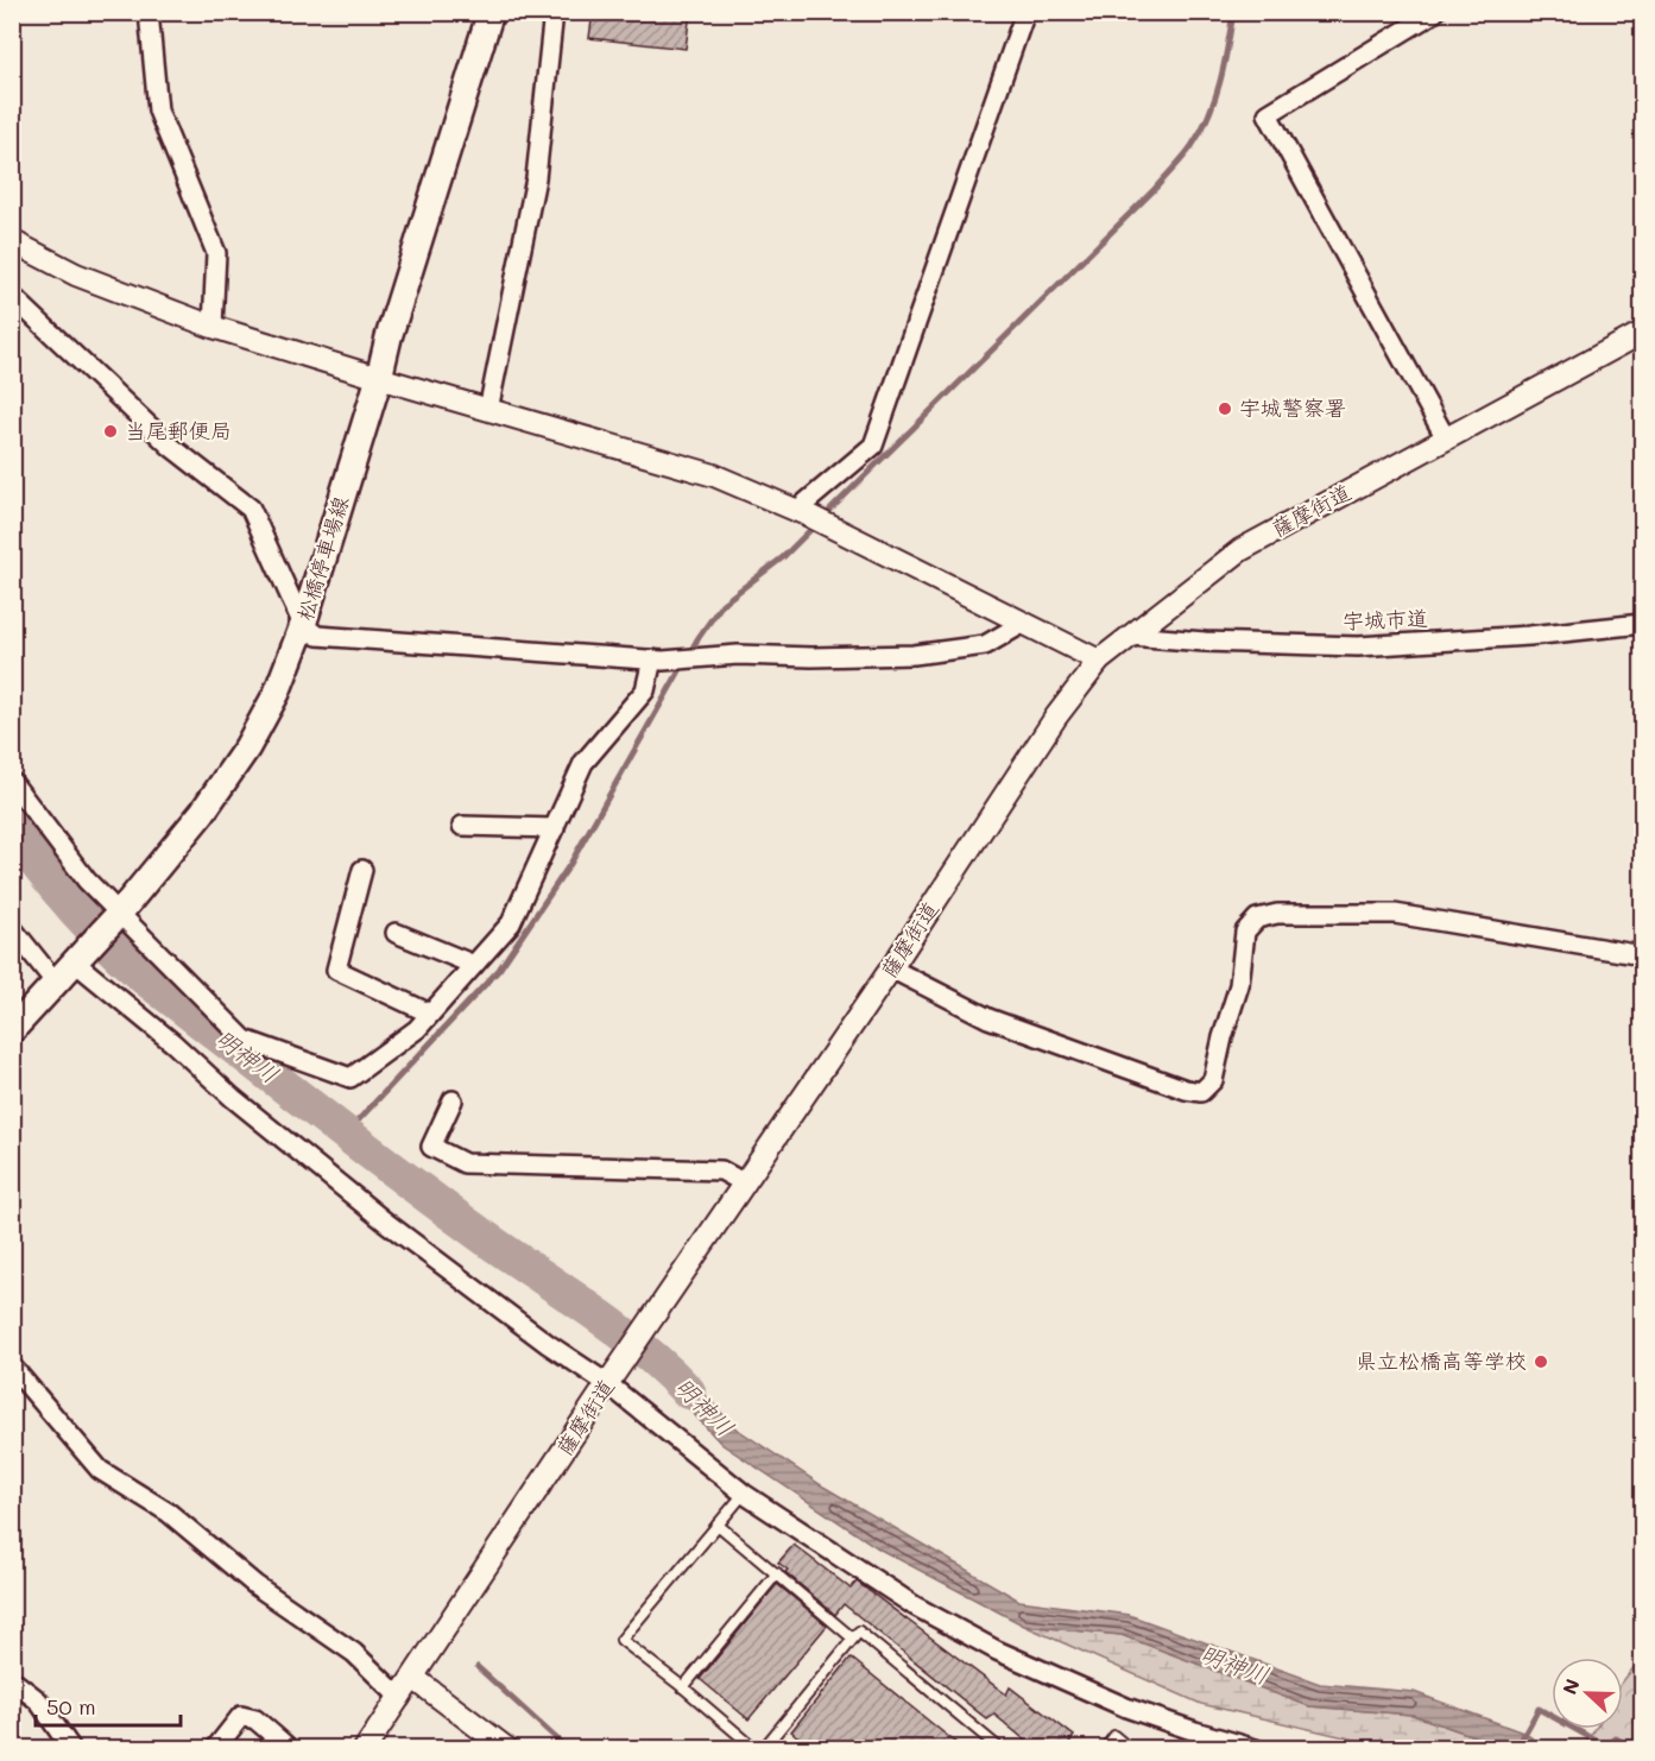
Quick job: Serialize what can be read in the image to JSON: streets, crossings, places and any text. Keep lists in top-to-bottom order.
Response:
{
  "streets": {
    "main road": ["松橋停車場線"],
    "street": ["薩摩街道", "宇城市道"]
  },
  "crossings": [
    ["薩摩街道", "宇城市道"]
  ],
  "water": ["明神川"],
  "places": ["宇城警察署", "当尾郵便局", "県立松橋高等学校"],
  "scale_bar": "50 m",
  "north": "left"
}
